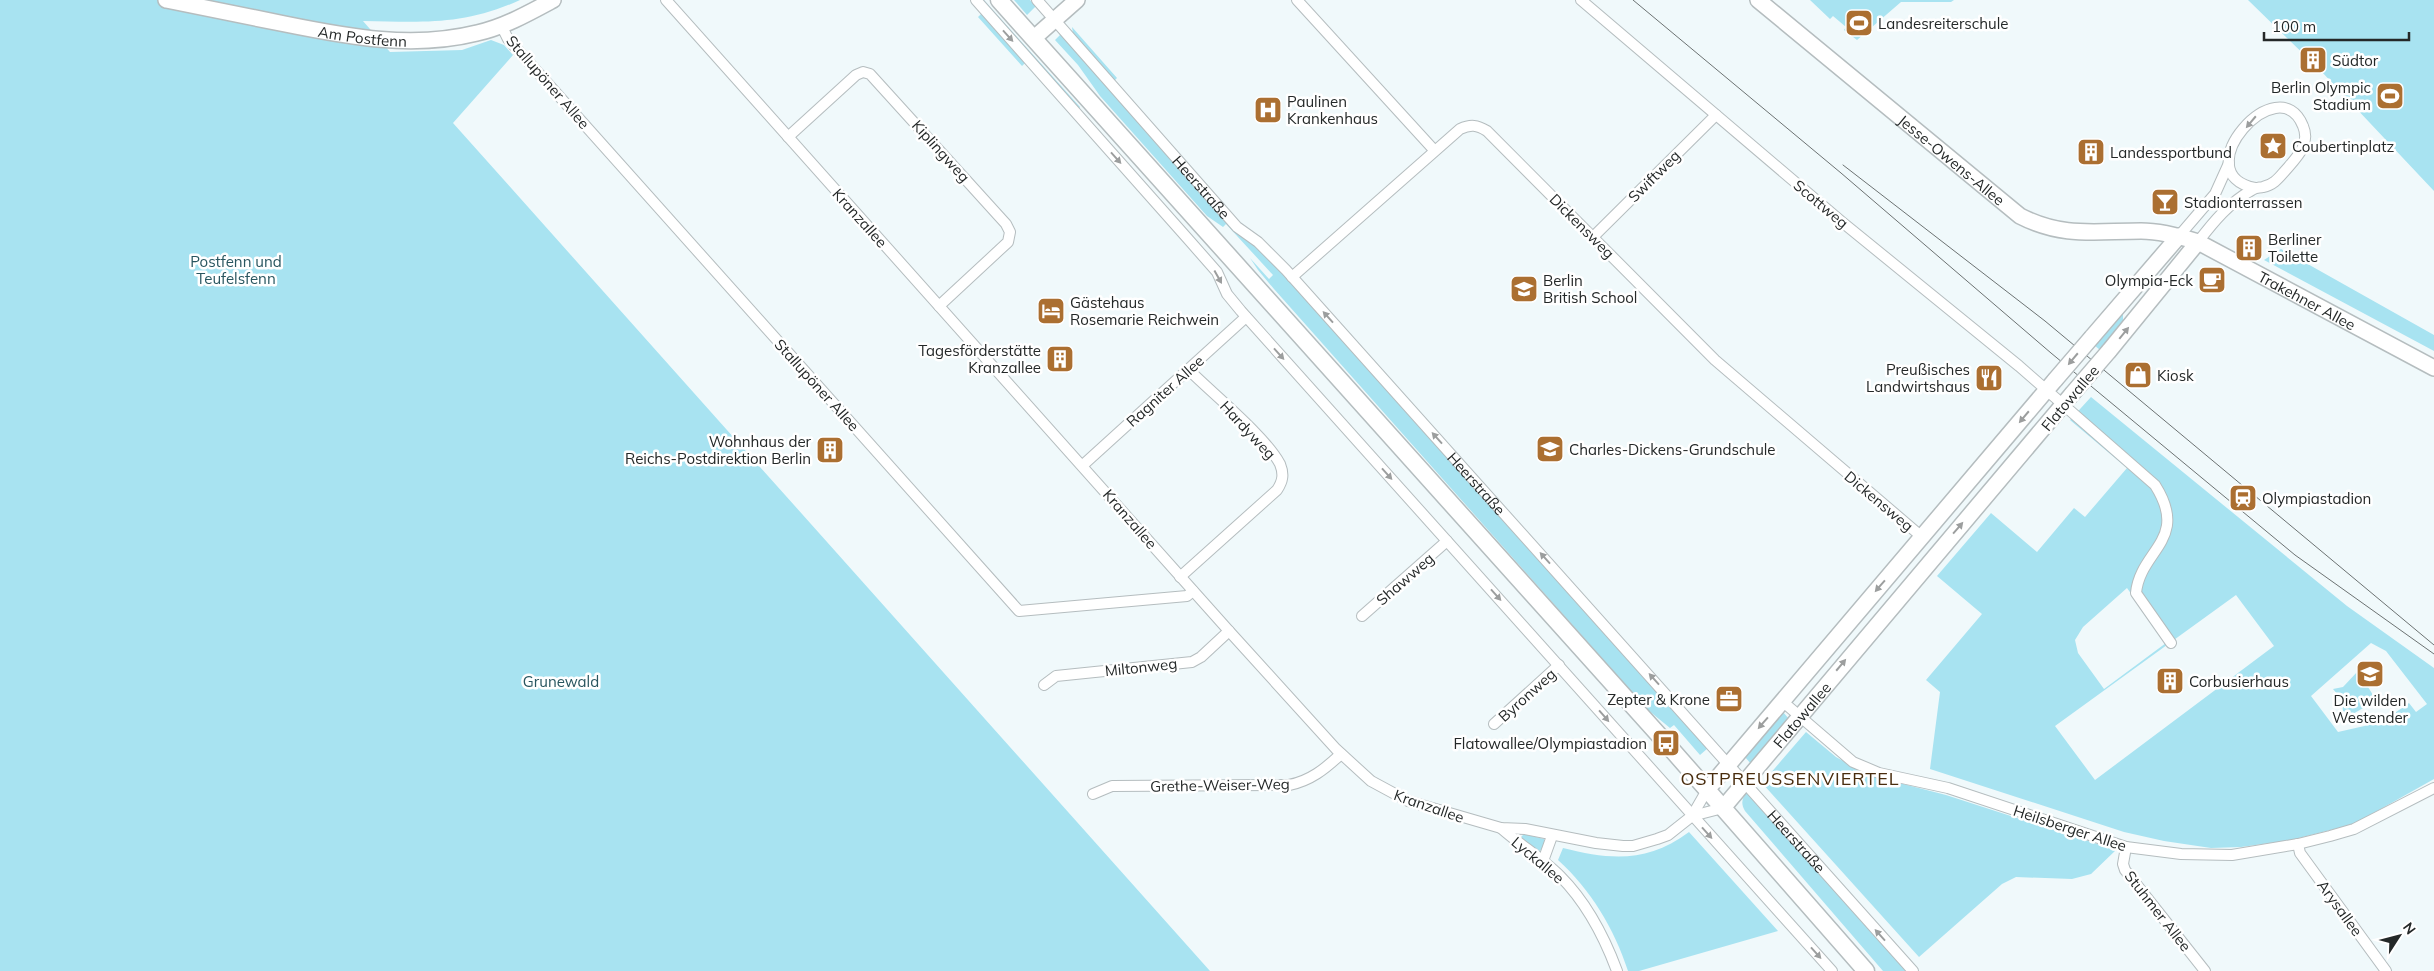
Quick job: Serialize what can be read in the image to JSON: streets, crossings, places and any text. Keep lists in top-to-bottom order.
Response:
{
  "streets": {
    "main road": [
      "Am Postfenn",
      "Jesse-Owens-Allee",
      "Heerstraße",
      "Trakehner Allee",
      "Flatowallee"
    ],
    "street": [
      "Stallupöner Allee",
      "Kiplingweg",
      "Swiftweg",
      "Scottweg",
      "Kranzallee",
      "Dickensweg",
      "Ragniter Allee",
      "Hardyweg",
      "Shawweg",
      "Miltonweg",
      "Byronweg",
      "Grethe-Weiser-Weg",
      "Heilsberger Allee",
      "Lyckallee",
      "Arysallee",
      "Stuhmer Allee"
    ]
  },
  "crossings": [
    ["Am Postfenn", "Stallupöner Allee"],
    ["Stallupöner Allee", "Kranzallee"],
    ["Kiplingweg", "Kranzallee"],
    ["Jesse-Owens-Allee", "Trakehner Allee"],
    ["Jesse-Owens-Allee", "Flatowallee"],
    ["Swiftweg", "Scottweg"],
    ["Swiftweg", "Dickensweg"],
    ["Heerstraße", "Flatowallee"],
    ["Scottweg", "Flatowallee"],
    ["Kranzallee", "Ragniter Allee"],
    ["Kranzallee", "Hardyweg"],
    ["Kranzallee", "Miltonweg"],
    ["Kranzallee", "Grethe-Weiser-Weg"],
    ["Kranzallee", "Lyckallee"],
    ["Dickensweg", "Flatowallee"],
    ["Trakehner Allee", "Flatowallee"],
    ["Ragniter Allee", "Hardyweg"],
    ["Flatowallee", "Heilsberger Allee"],
    ["Heilsberger Allee", "Arysallee"],
    ["Heilsberger Allee", "Stuhmer Allee"]
  ],
  "districts": ["OSTPREUSSENVIERTEL"],
  "parks": ["Postfenn und Teufelsfenn", "Grunewald"],
  "places": {
    "sports": ["Landesreiterschule", "Berlin Olympic Stadium"],
    "building": [
      "Südtor",
      "Landessportbund",
      "Berliner Toilette",
      "Tagesförderstätte Kranzallee",
      "Wohnhaus der Reichs-Postdirektion Berlin",
      "Corbusierhaus"
    ],
    "hospital": ["Paulinen Krankenhaus"],
    "place": ["Coubertinplatz"],
    "bar": ["Stadionterrassen"],
    "cafe": ["Olympia-Eck"],
    "school or university": ["Berlin British School", "Charles-Dickens-Grundschule", "Die wilden Westender"],
    "hotel": ["Gästehaus Rosemarie Reichwein"],
    "shop": ["Kiosk"],
    "restaurant": ["Preußisches Landwirtshaus"],
    "station": ["Olympiastadion"],
    "office": ["Zepter & Krone"],
    "bus stop": ["Flatowallee/Olympiastadion"]
  },
  "scale_bar": "100 m",
  "north": "top right"
}
